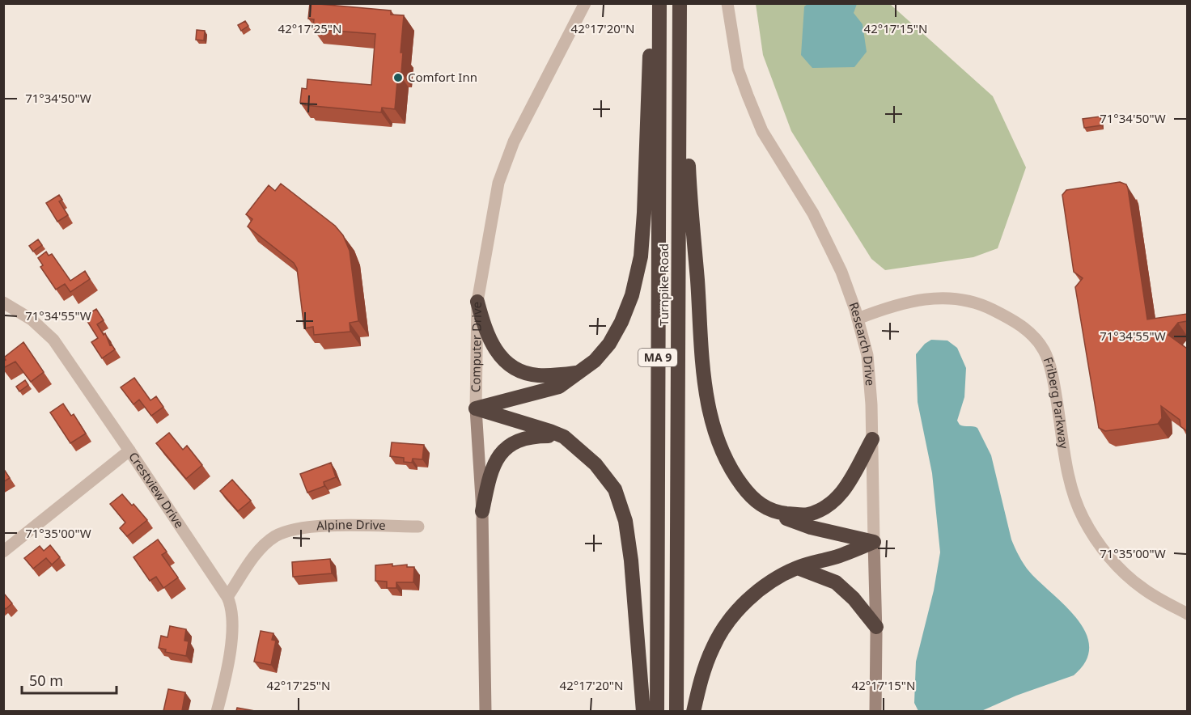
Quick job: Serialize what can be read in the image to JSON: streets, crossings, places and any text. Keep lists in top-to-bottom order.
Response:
{
  "streets": {
    "highway": ["Turnpike Road", "MA 9"],
    "street": [
      "Research Drive",
      "Computer Drive",
      "Friberg Parkway",
      "Crestview Drive",
      "Alpine Drive"
    ]
  },
  "crossings": [
    ["Research Drive", "Friberg Parkway"],
    ["Crestview Drive", "Alpine Drive"]
  ],
  "places": ["Comfort Inn"],
  "scale_bar": "50 m",
  "coordinates": [
    "42°17'25\"N",
    "42°17'20\"N",
    "42°17'15\"N",
    "71°34'50\"W",
    "71°34'55\"W",
    "71°35'00\"W"
  ]
}
